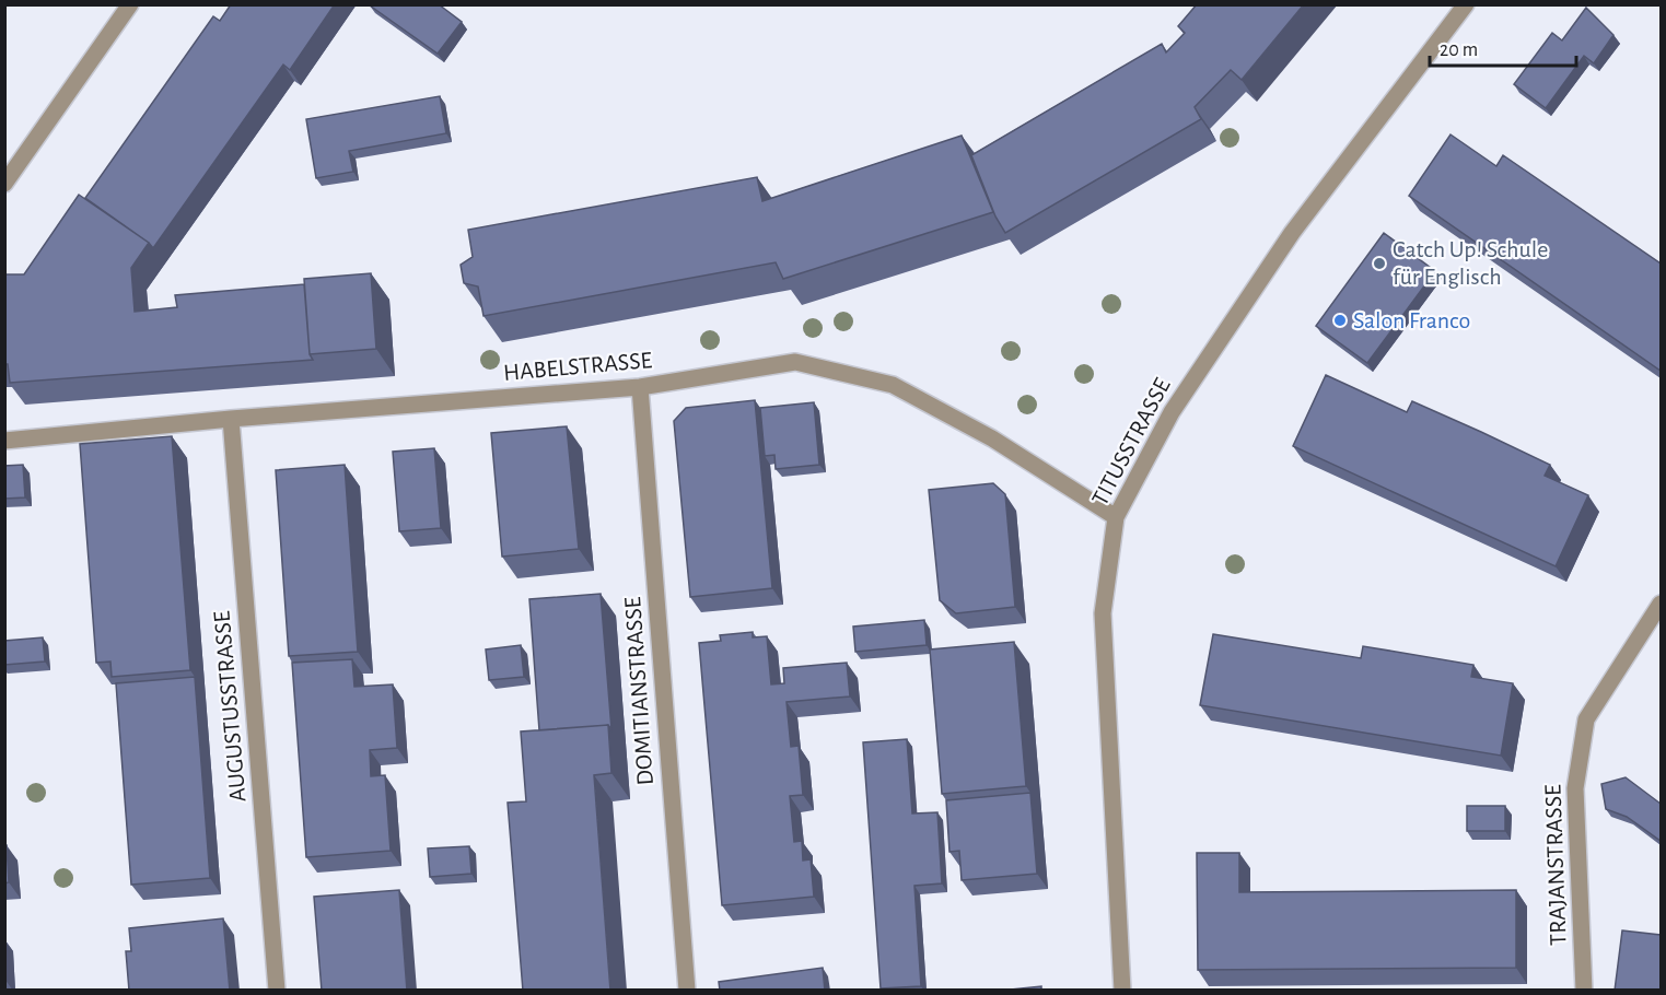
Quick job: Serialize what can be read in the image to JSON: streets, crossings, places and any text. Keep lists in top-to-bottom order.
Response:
{
  "streets": {
    "street": [
      "HABELSTRASSE",
      "TITUSSTRASSE",
      "DOMITIANSTRASSE",
      "AUGUSTUSSTRASSE",
      "TRAJANSTRASSE"
    ]
  },
  "crossings": [
    ["HABELSTRASSE", "TITUSSTRASSE"],
    ["HABELSTRASSE", "DOMITIANSTRASSE"],
    ["HABELSTRASSE", "AUGUSTUSSTRASSE"]
  ],
  "places": ["Catch Up! Schule für Englisch", "Salon Franco"],
  "scale_bar": "20 m"
}
